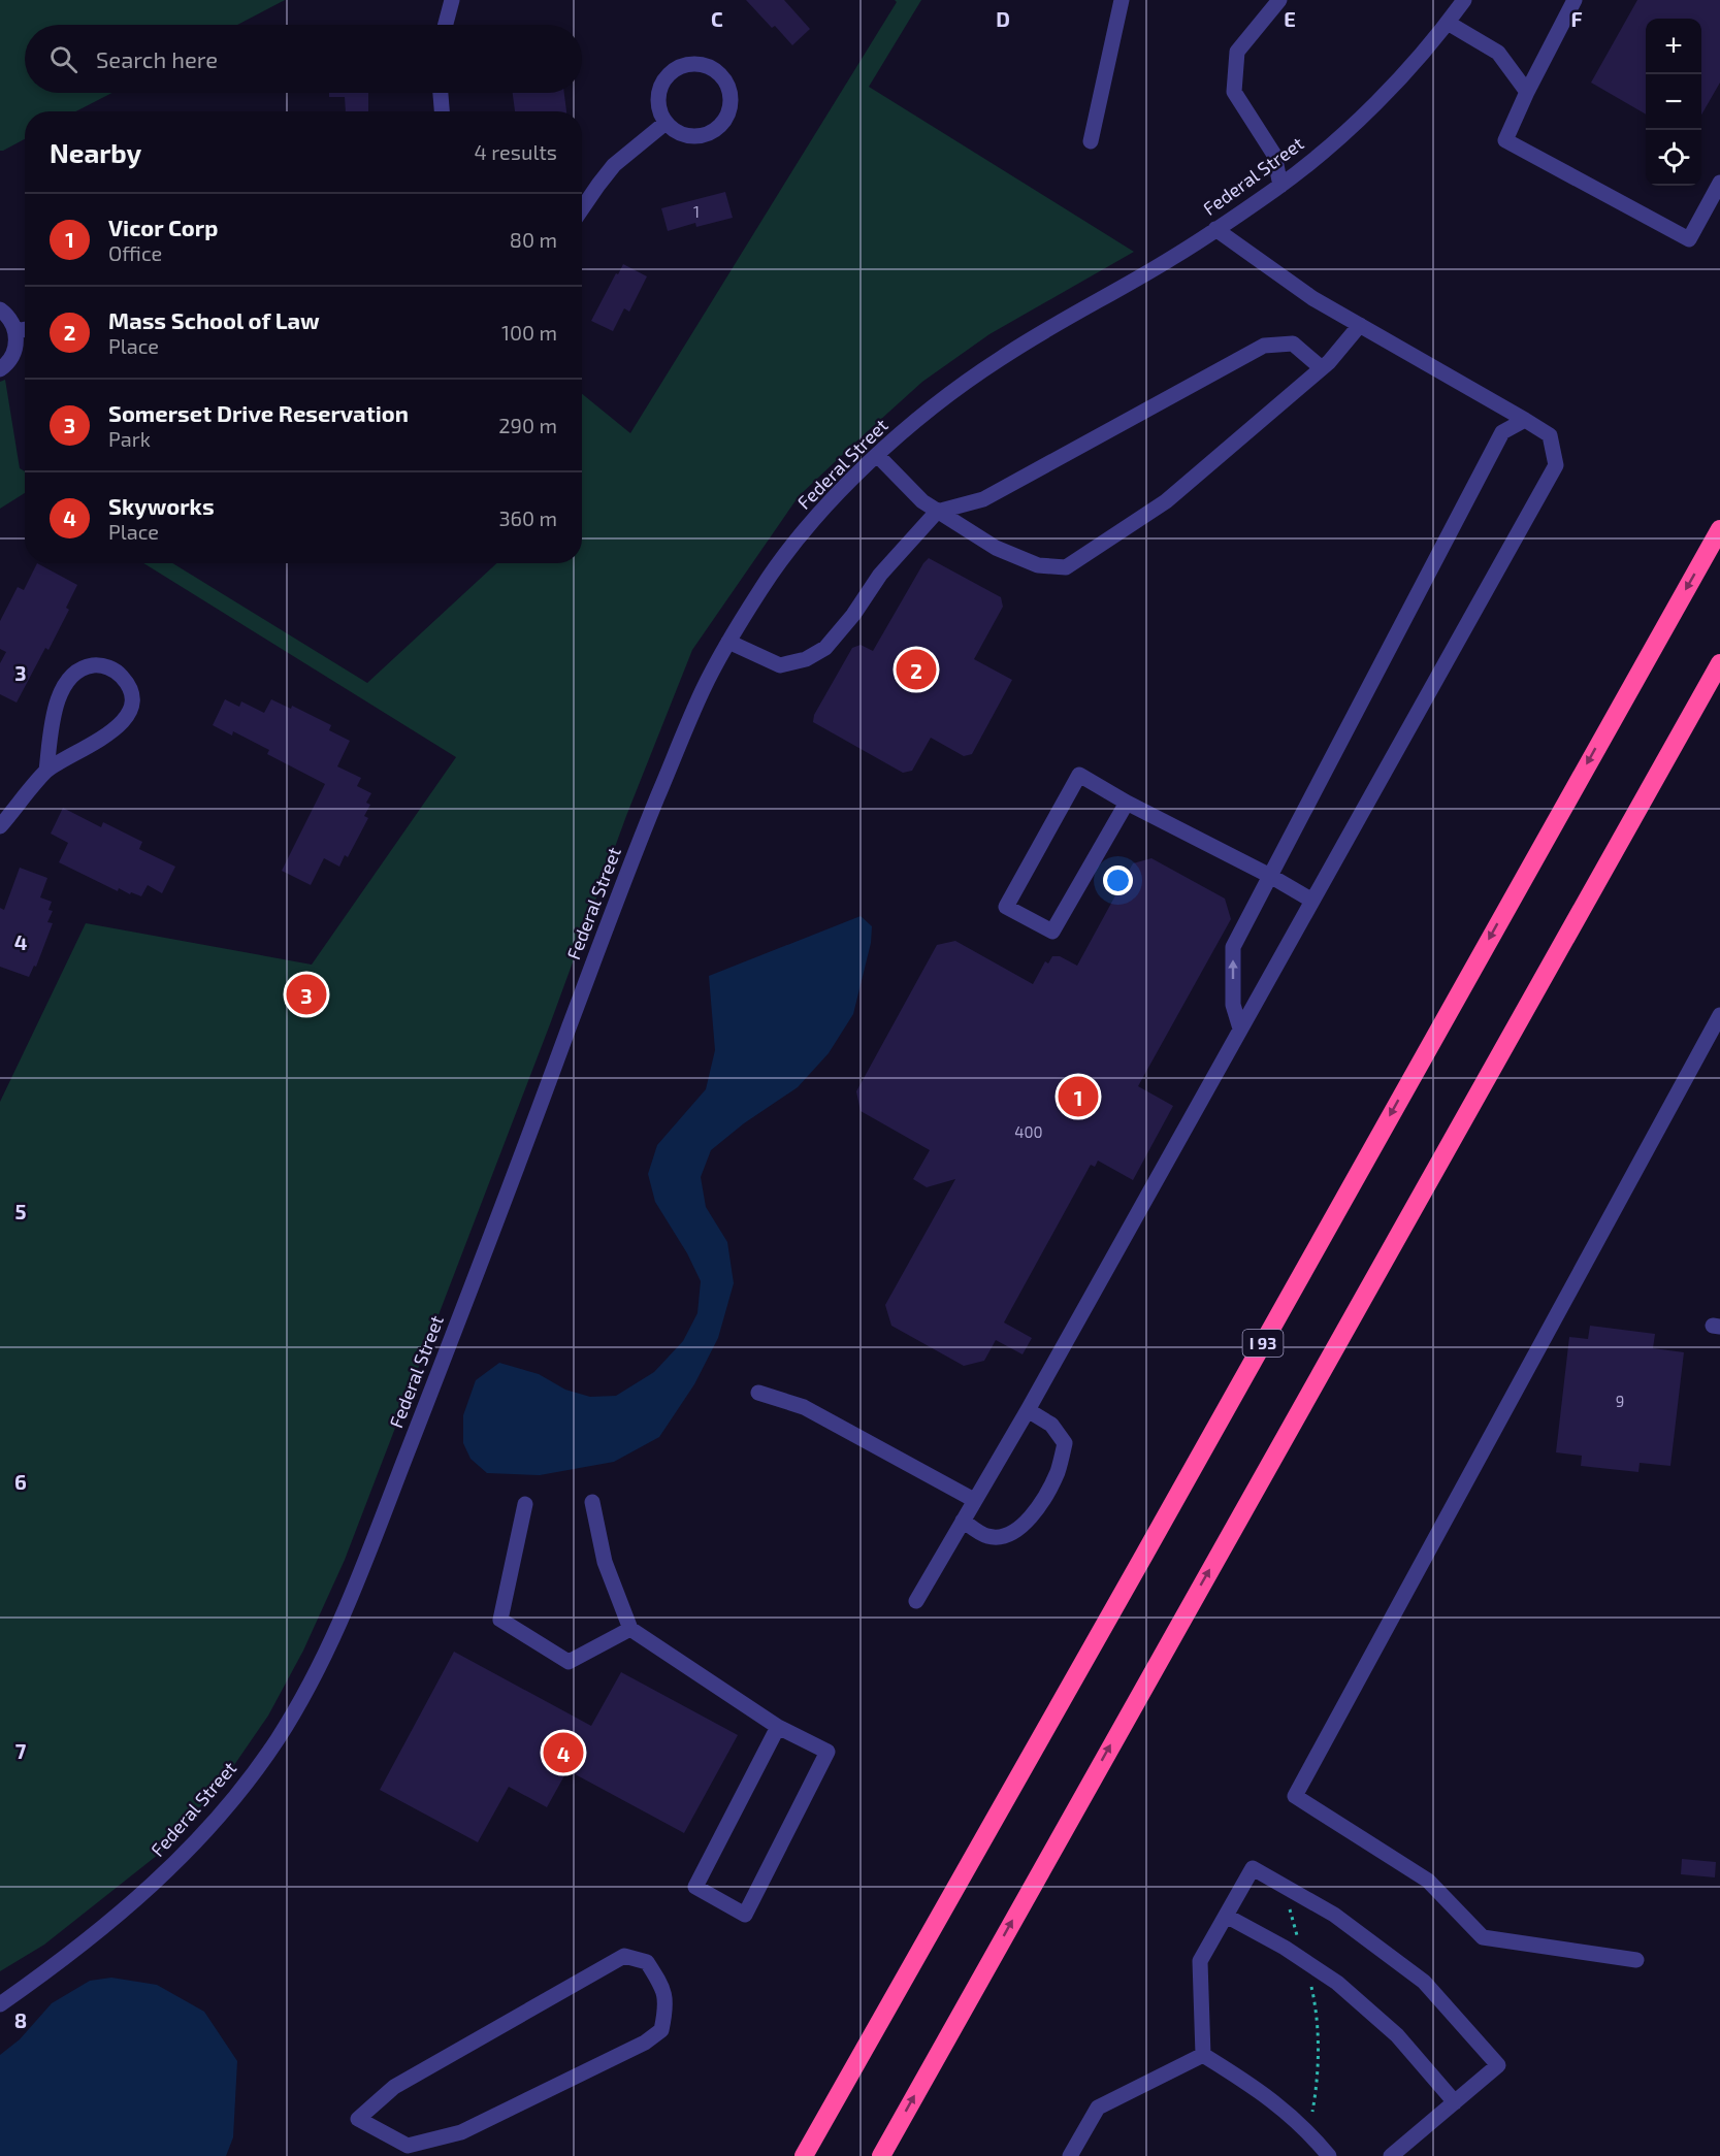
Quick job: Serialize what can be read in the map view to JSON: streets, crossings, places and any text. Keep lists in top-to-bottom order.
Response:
{
  "streets": {
    "highway": ["I 93"],
    "street": ["Federal Street"]
  },
  "house_numbers": ["1", "400", "9"],
  "page": {
    "map_buttons": ["+", "−"],
    "search": "Search here",
    "heading": ["Nearby", "4 results"],
    "list": [
      {
        "mark": "1",
        "name": "Vicor Corp",
        "note": "Office",
        "value": "80 m"
      },
      {
        "mark": "2",
        "name": "Mass School of Law",
        "note": "Place",
        "value": "100 m"
      },
      {
        "mark": "3",
        "name": "Somerset Drive Reservation",
        "note": "Park",
        "value": "290 m"
      },
      {
        "mark": "4",
        "name": "Skyworks",
        "note": "Place",
        "value": "360 m"
      }
    ],
    "pins": [
      "2",
      "3",
      "1",
      "4"
    ]
  },
  "grid": {
    "columns": [
      "C",
      "D",
      "E",
      "F"
    ],
    "rows": [
      "3",
      "4",
      "5",
      "6",
      "7",
      "8"
    ]
  }
}
